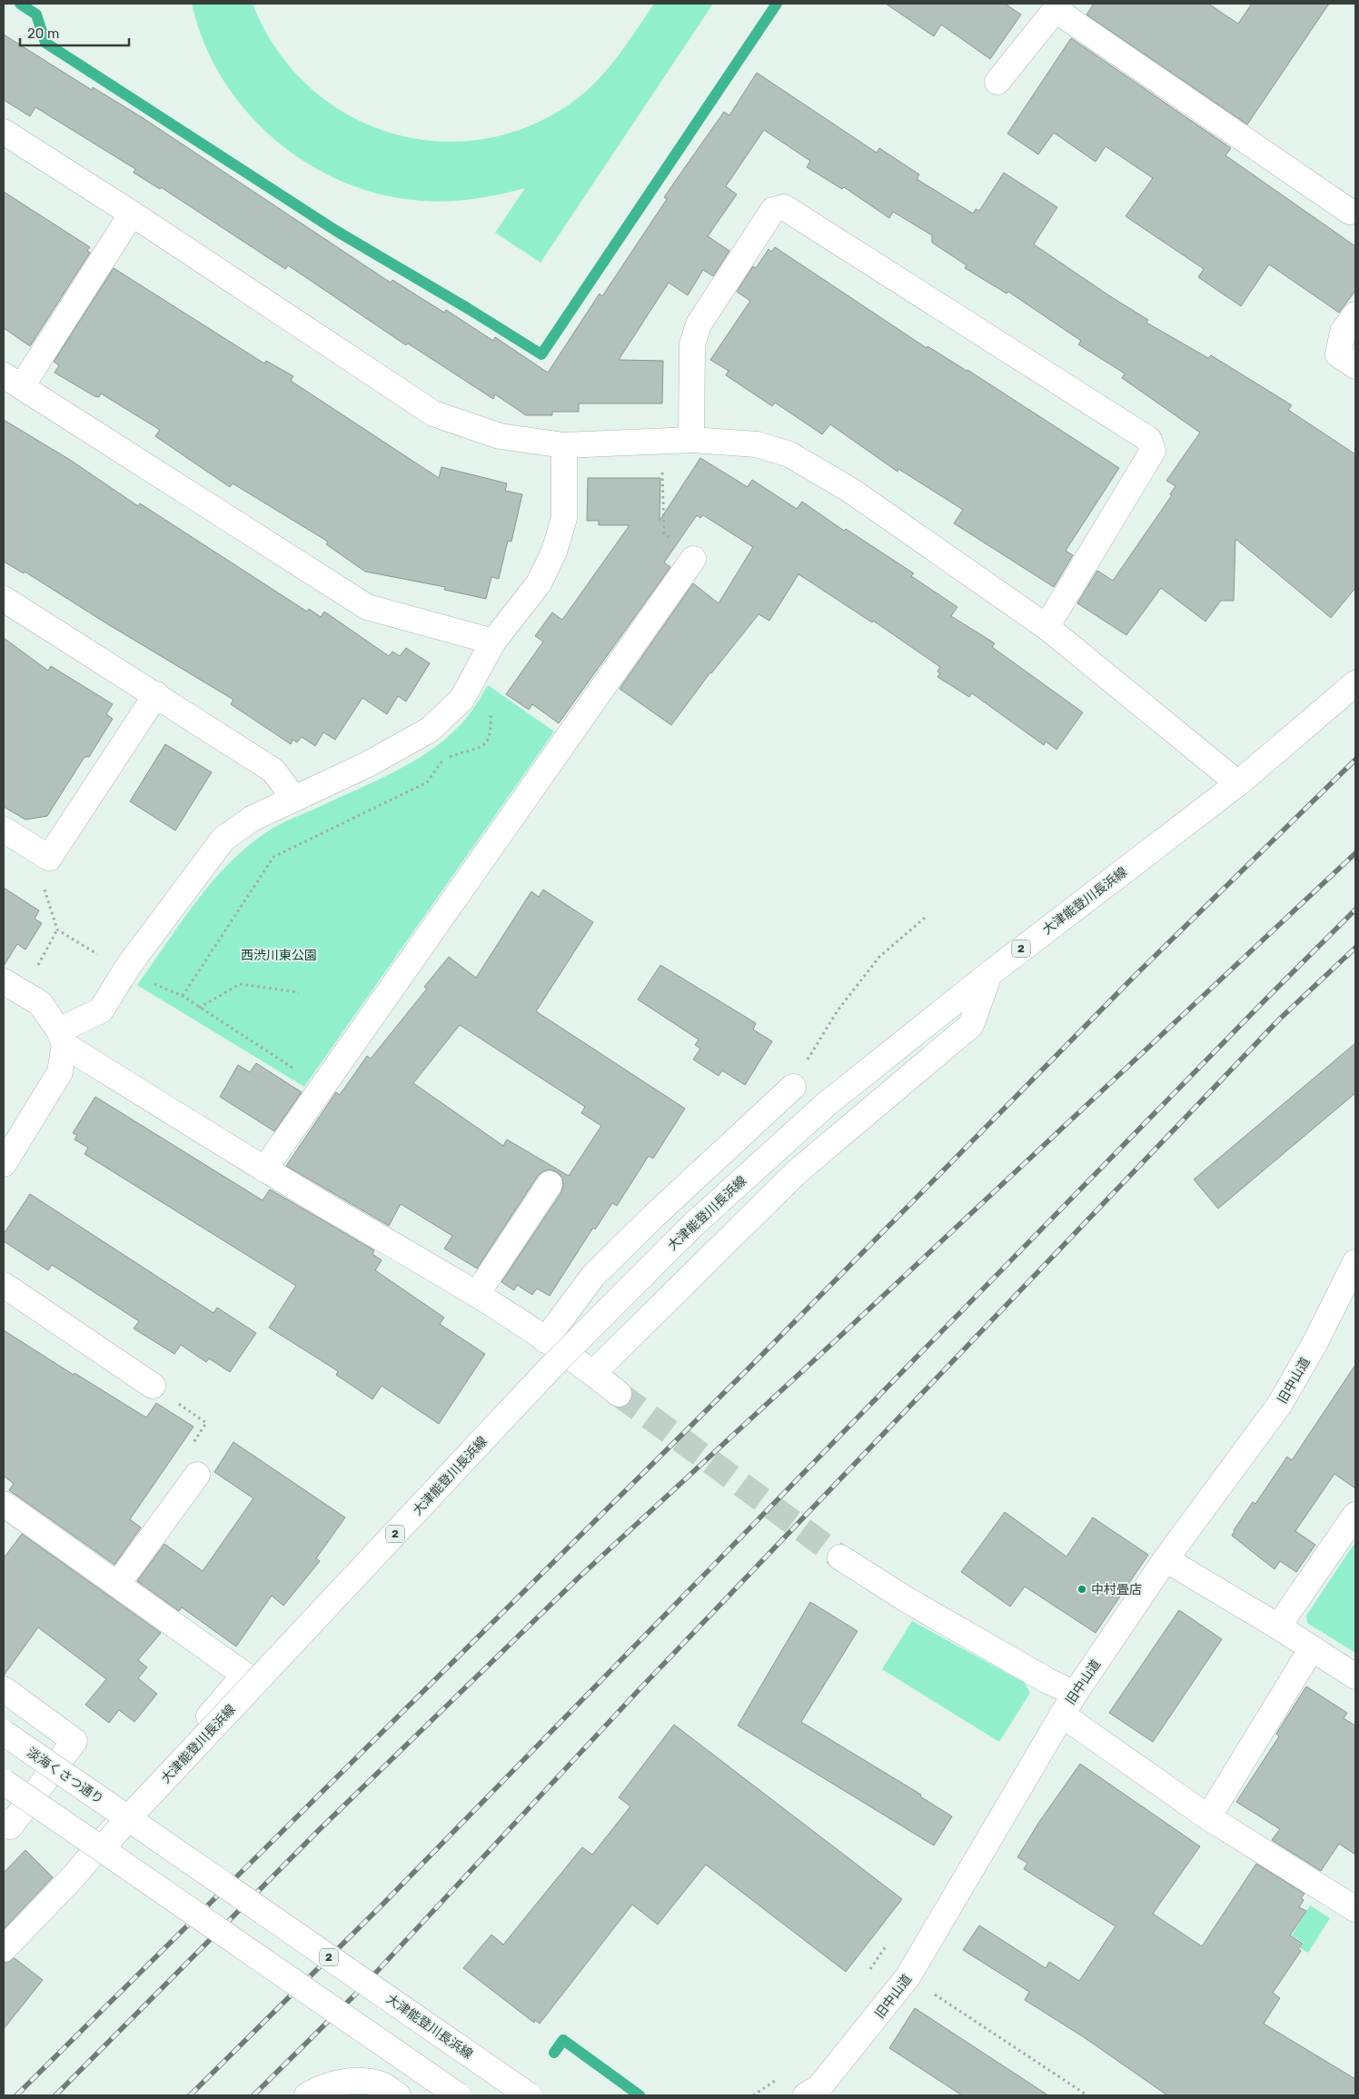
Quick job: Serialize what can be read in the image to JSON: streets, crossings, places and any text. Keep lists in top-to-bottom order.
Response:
{
  "streets": {
    "street": [
      "大津能登川長浜線",
      "2",
      "旧中山道",
      "淡海くさつ通り"
    ]
  },
  "crossings": [
    ["大津能登川長浜線", "淡海くさつ通り"]
  ],
  "parks": ["西渋川東公園"],
  "places": ["中村畳店"],
  "scale_bar": "20 m"
}
